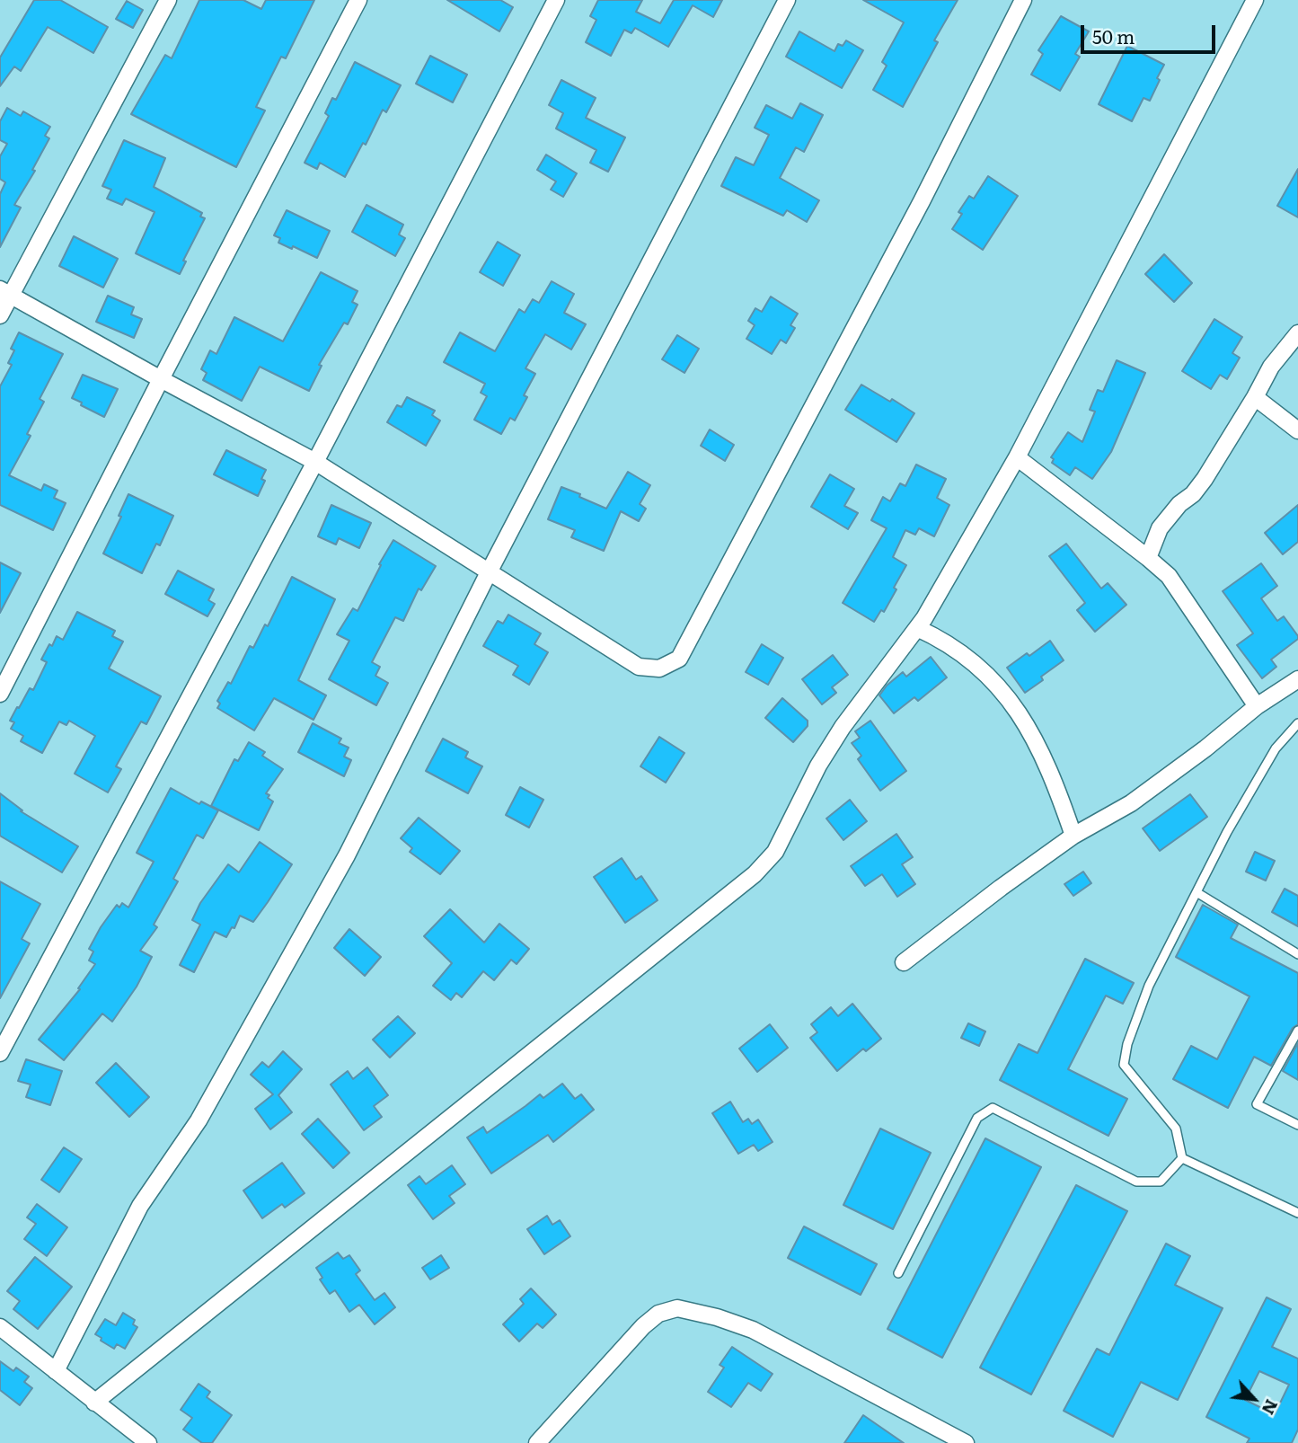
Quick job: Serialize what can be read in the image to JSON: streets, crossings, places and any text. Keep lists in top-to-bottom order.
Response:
{
  "scale_bar": "50 m",
  "north": "bottom right"
}
